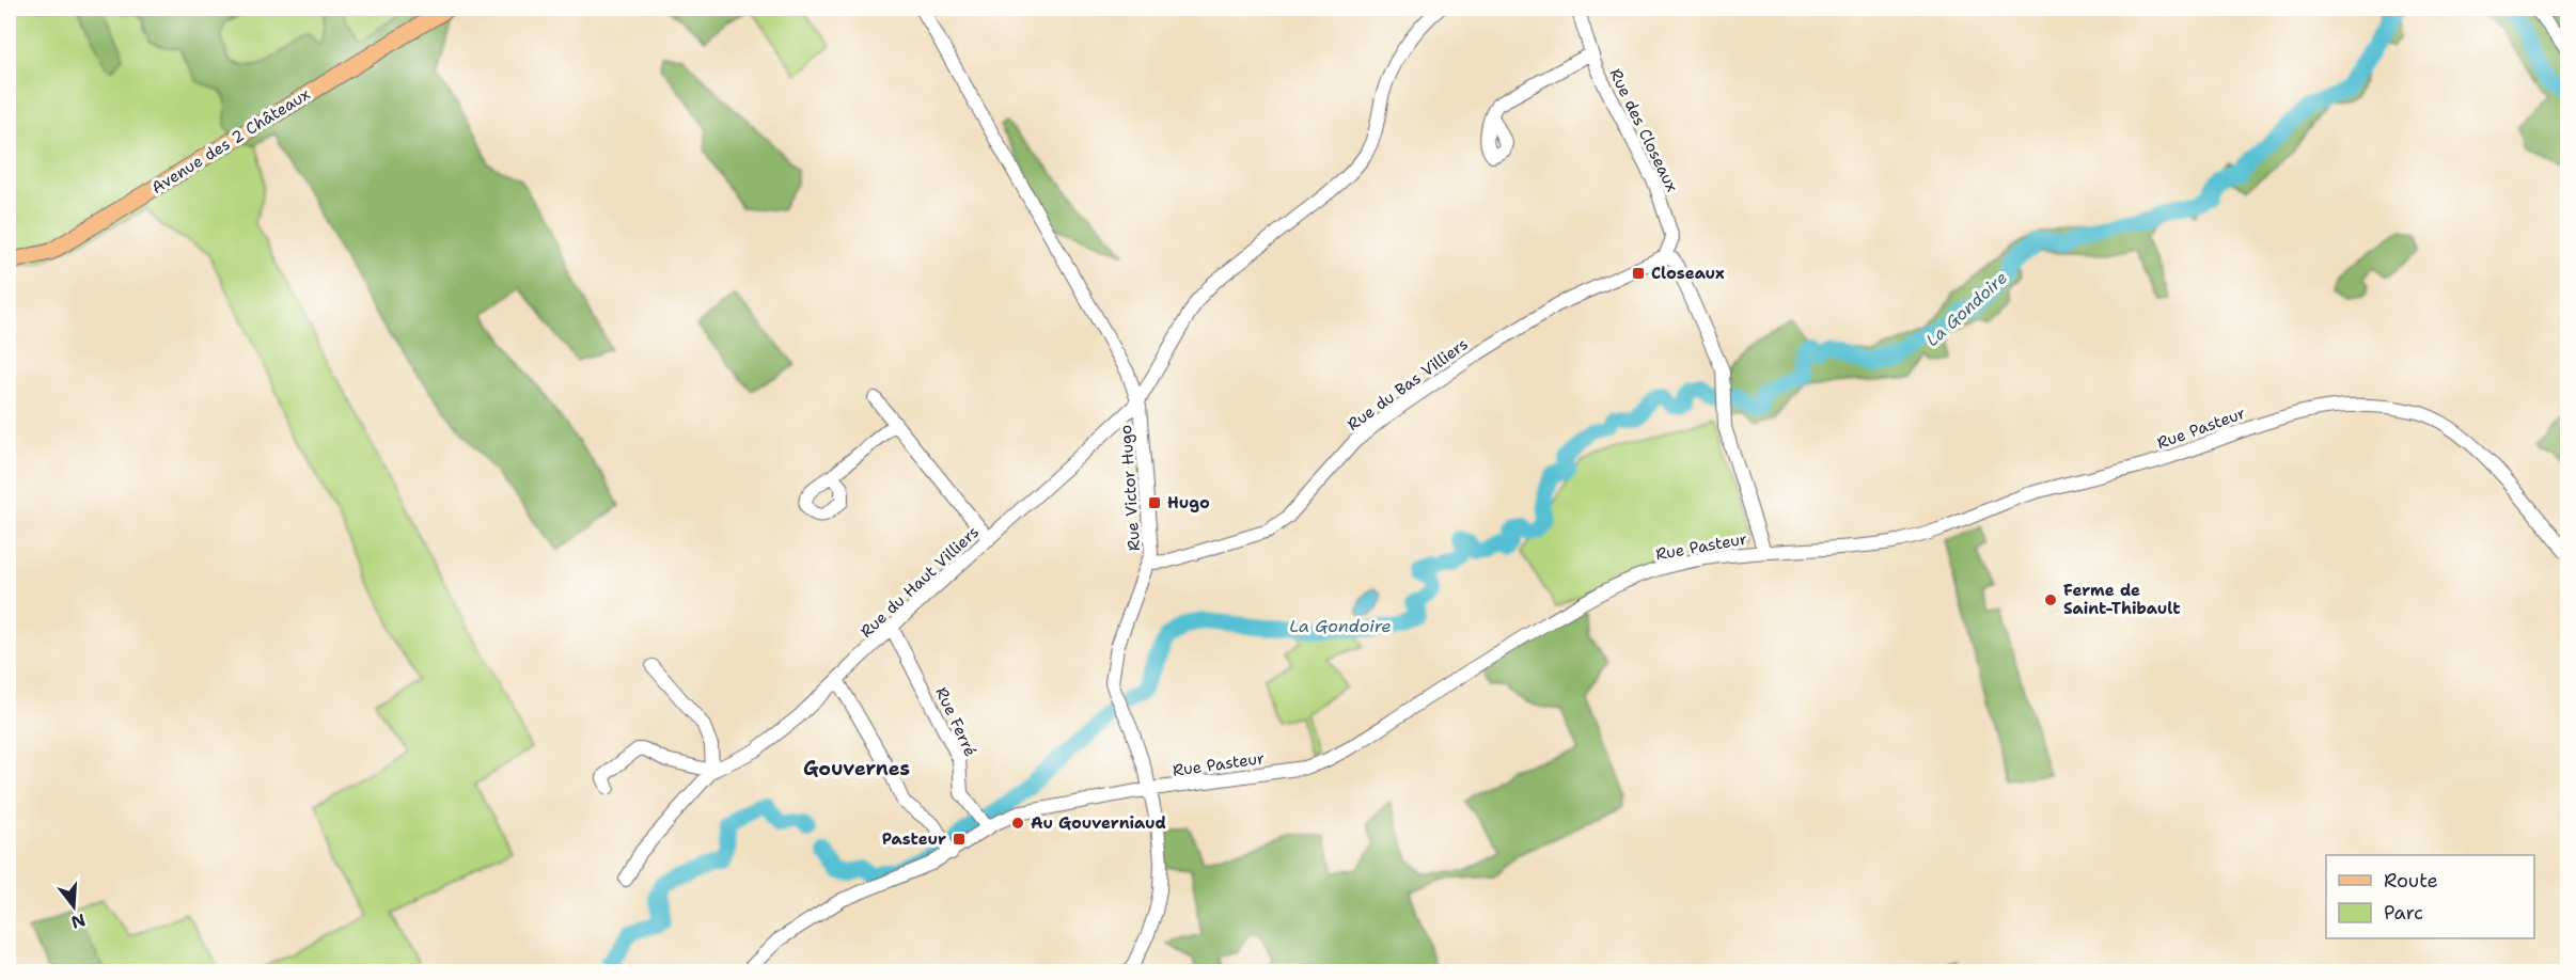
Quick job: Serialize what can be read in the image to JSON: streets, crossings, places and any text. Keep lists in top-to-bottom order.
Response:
{
  "streets": {
    "main road": ["Avenue des 2 Châteaux"],
    "street": [
      "Rue des Closeaux",
      "Rue du Bas Villiers",
      "Rue Pasteur",
      "Rue Victor Hugo",
      "Rue du Haut Villiers",
      "Rue Ferré"
    ]
  },
  "crossings": [
    ["Rue des Closeaux", "Rue du Bas Villiers"],
    ["Rue du Bas Villiers", "Rue Victor Hugo"],
    ["Rue Pasteur", "Rue Victor Hugo"],
    ["Rue Pasteur", "Rue Ferré"],
    ["Rue Victor Hugo", "Rue du Haut Villiers"],
    ["Rue du Haut Villiers", "Rue Ferré"]
  ],
  "districts": ["Gouvernes"],
  "water": ["La Gondoire"],
  "places": {
    "transit": ["Closeaux", "Hugo", "Pasteur"],
    "other": ["Ferme de Saint-Thibault", "Au Gouverniaud"]
  },
  "legend": ["Route", "Parc"],
  "north": "bottom"
}
